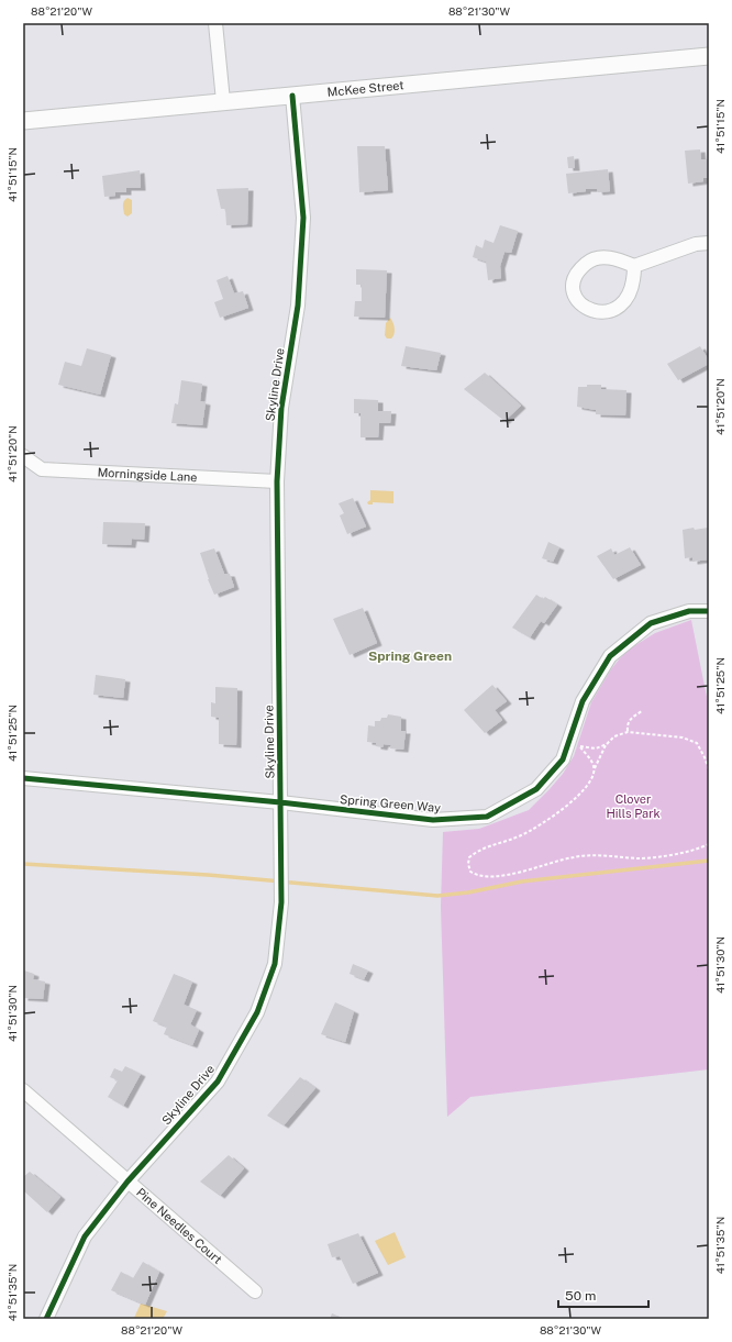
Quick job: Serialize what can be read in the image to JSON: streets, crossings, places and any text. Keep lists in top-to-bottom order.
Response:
{
  "streets": {
    "street": [
      "McKee Street",
      "Skyline Drive",
      "Morningside Lane",
      "Spring Green Way",
      "Pine Needles Court"
    ]
  },
  "crossings": [
    ["McKee Street", "Skyline Drive"],
    ["Skyline Drive", "Morningside Lane"],
    ["Skyline Drive", "Spring Green Way"],
    ["Skyline Drive", "Pine Needles Court"]
  ],
  "districts": ["Spring Green"],
  "parks": ["Clover Hills Park"],
  "scale_bar": "50 m",
  "coordinates": [
    "88°21'20\"W",
    "88°21'30\"W",
    "41°51'15\"N",
    "41°51'20\"N",
    "41°51'25\"N",
    "41°51'30\"N",
    "41°51'35\"N"
  ]
}
